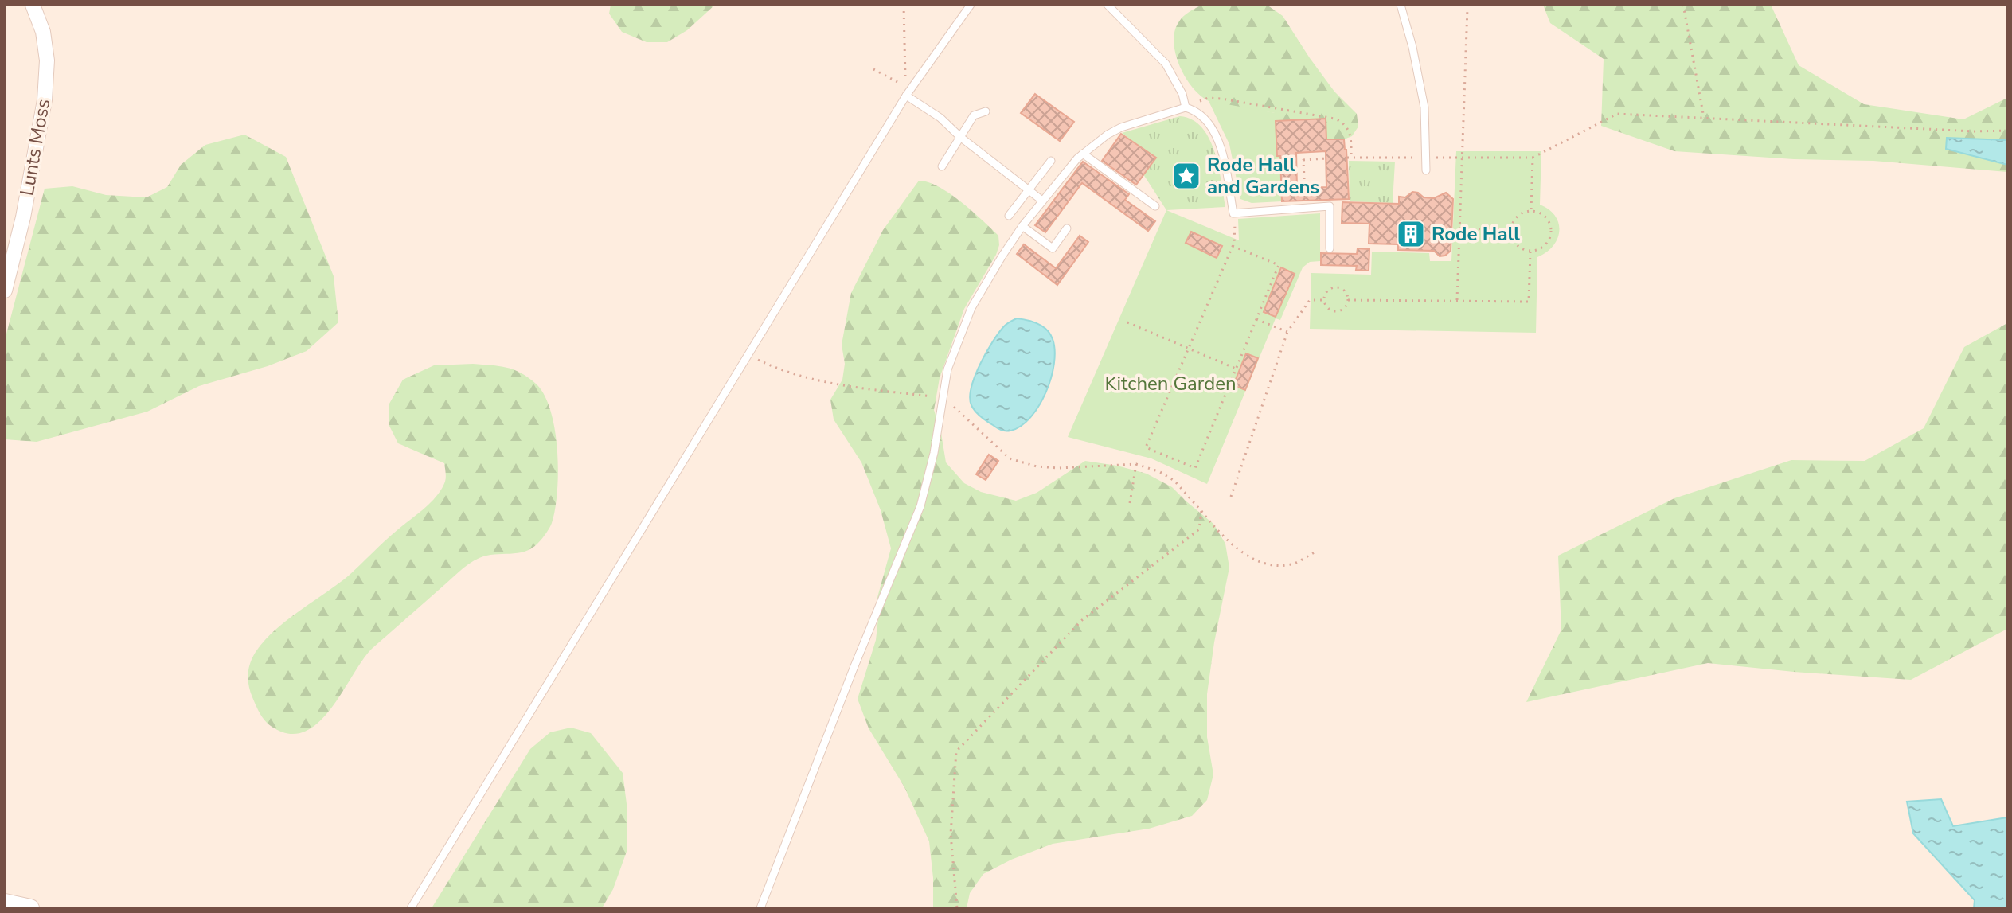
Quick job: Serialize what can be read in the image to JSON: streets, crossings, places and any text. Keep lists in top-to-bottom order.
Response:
{
  "streets": {
    "street": ["Lunts Moss"]
  },
  "parks": ["Kitchen Garden"],
  "places": {
    "place": ["Rode Hall and Gardens"],
    "building": ["Rode Hall"]
  }
}
